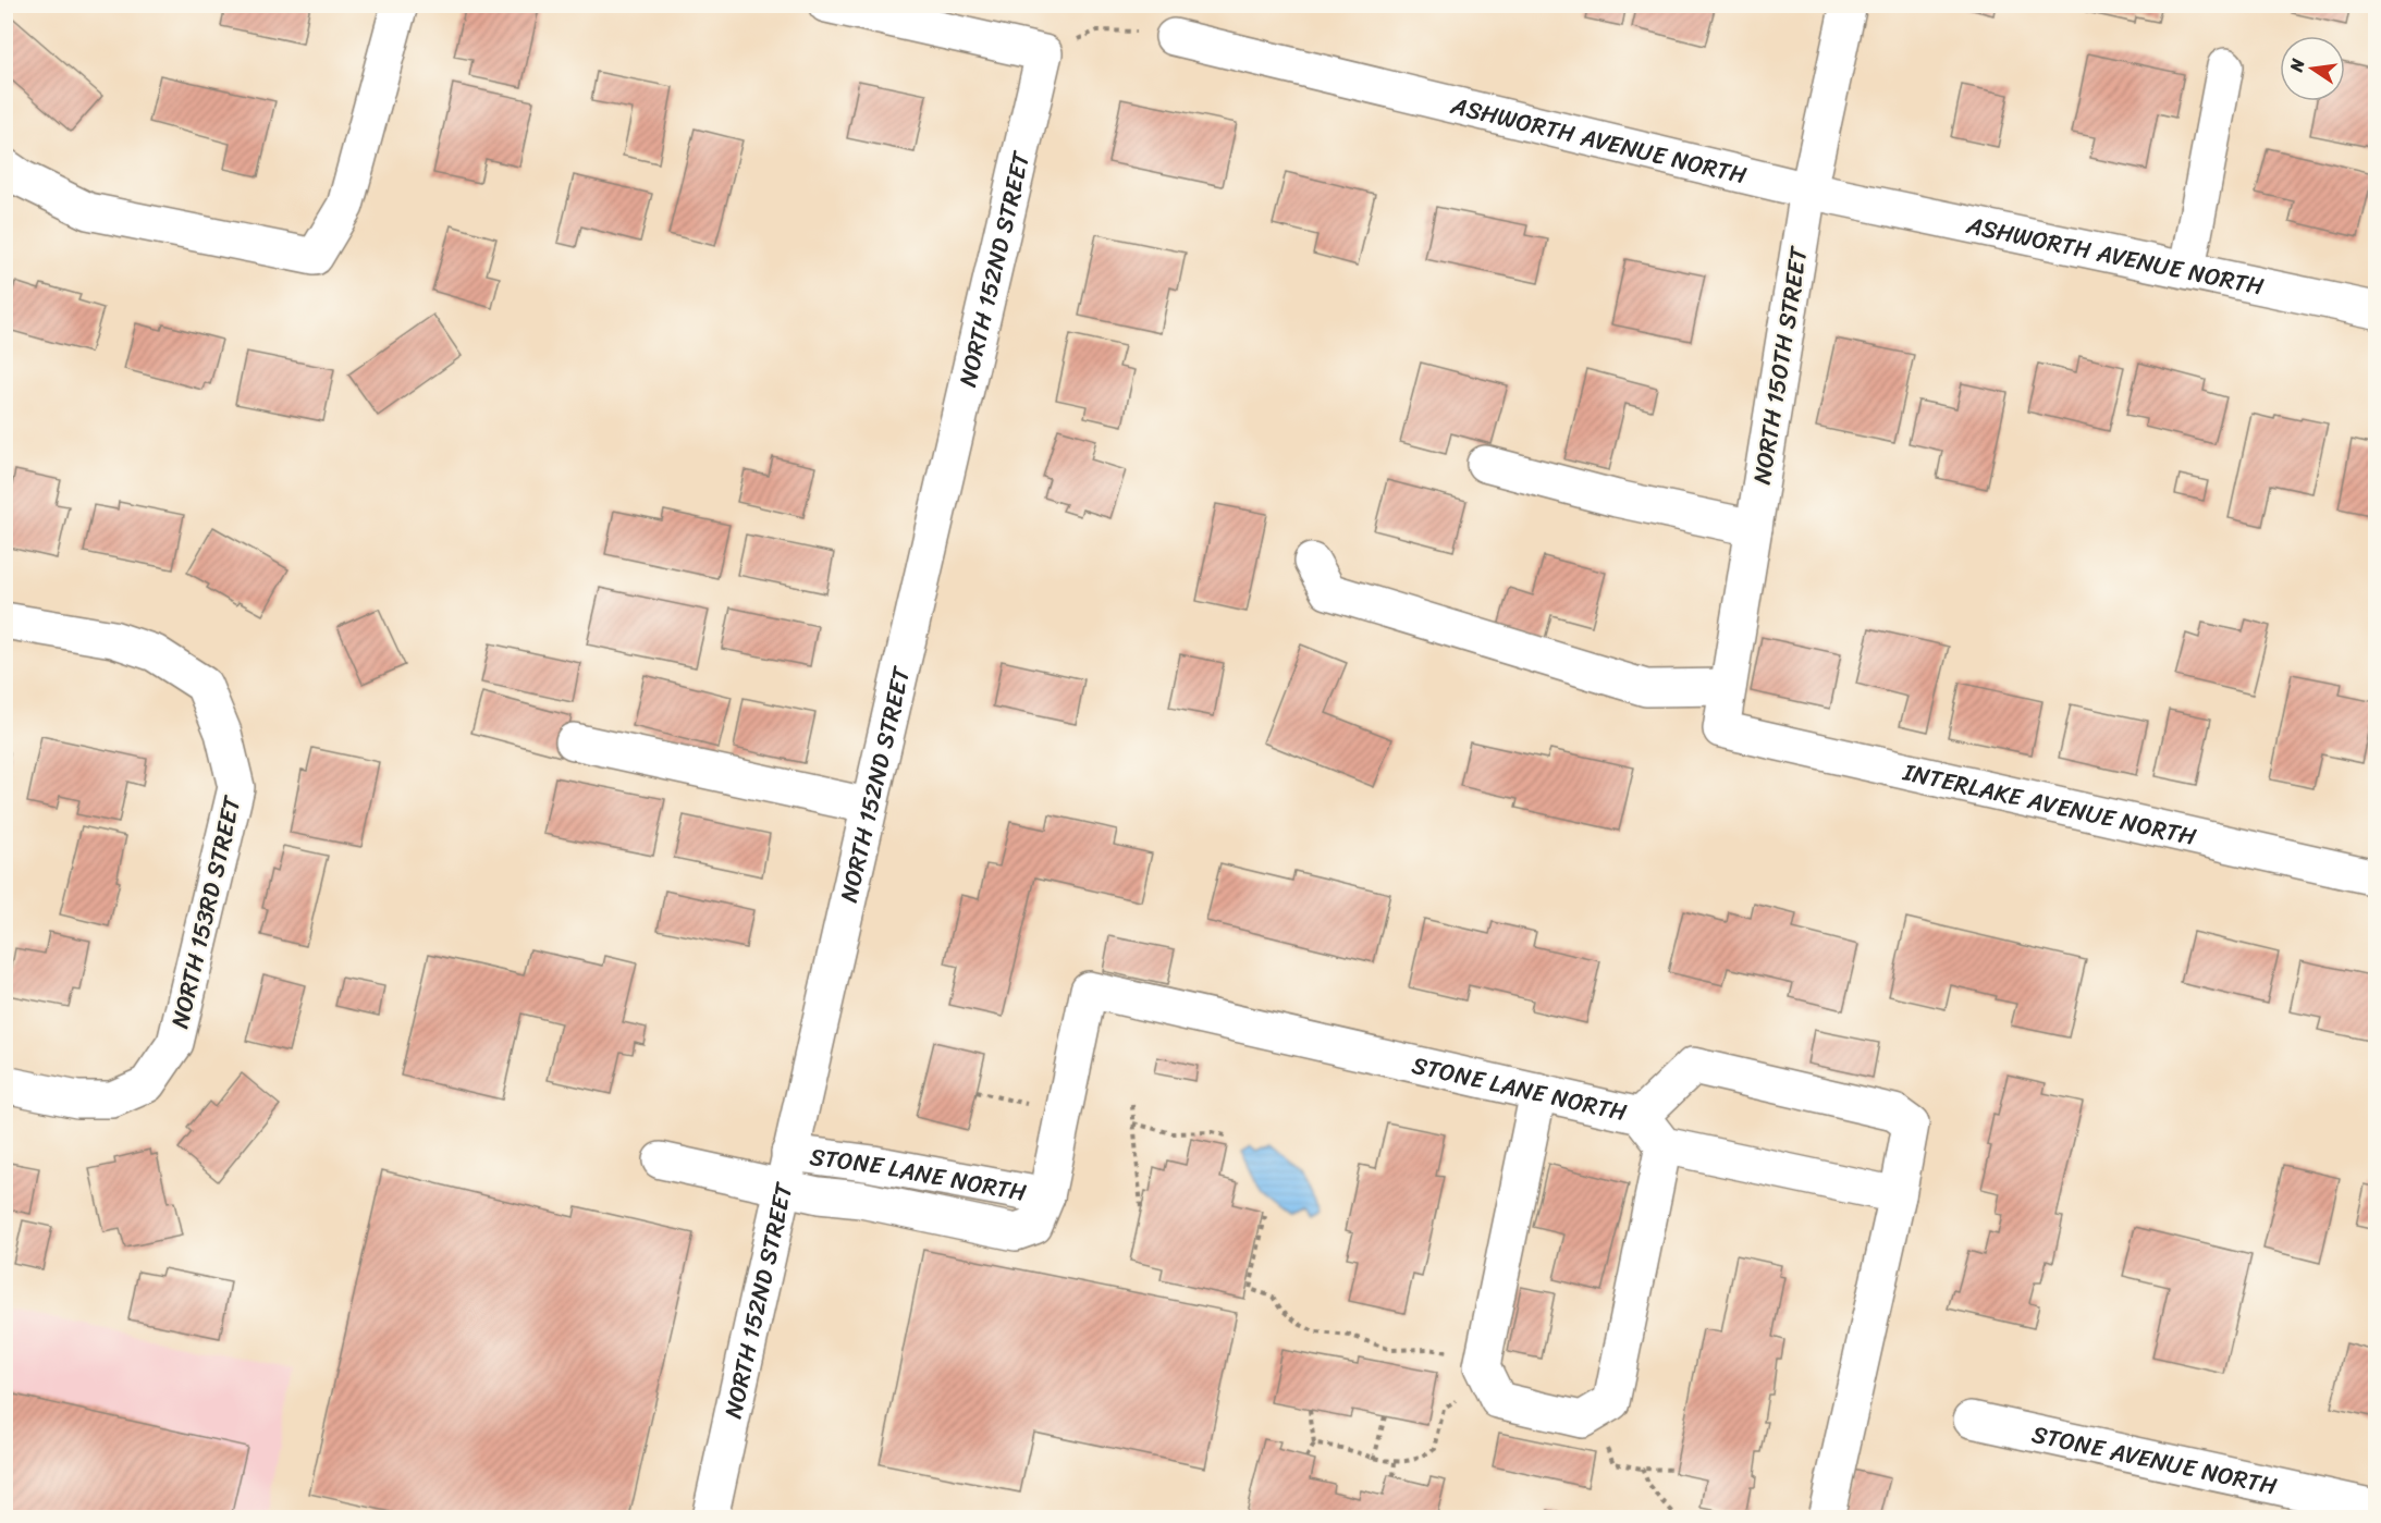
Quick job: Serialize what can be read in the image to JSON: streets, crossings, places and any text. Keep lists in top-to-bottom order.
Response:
{
  "streets": {
    "street": [
      "ASHWORTH AVENUE NORTH",
      "NORTH 152ND STREET",
      "NORTH 150TH STREET",
      "INTERLAKE AVENUE NORTH",
      "NORTH 153RD STREET",
      "STONE LANE NORTH",
      "STONE AVENUE NORTH"
    ]
  },
  "crossings": [
    ["ASHWORTH AVENUE NORTH", "NORTH 150TH STREET"],
    ["NORTH 152ND STREET", "STONE LANE NORTH"],
    ["NORTH 150TH STREET", "INTERLAKE AVENUE NORTH"]
  ],
  "north": "left"
}
